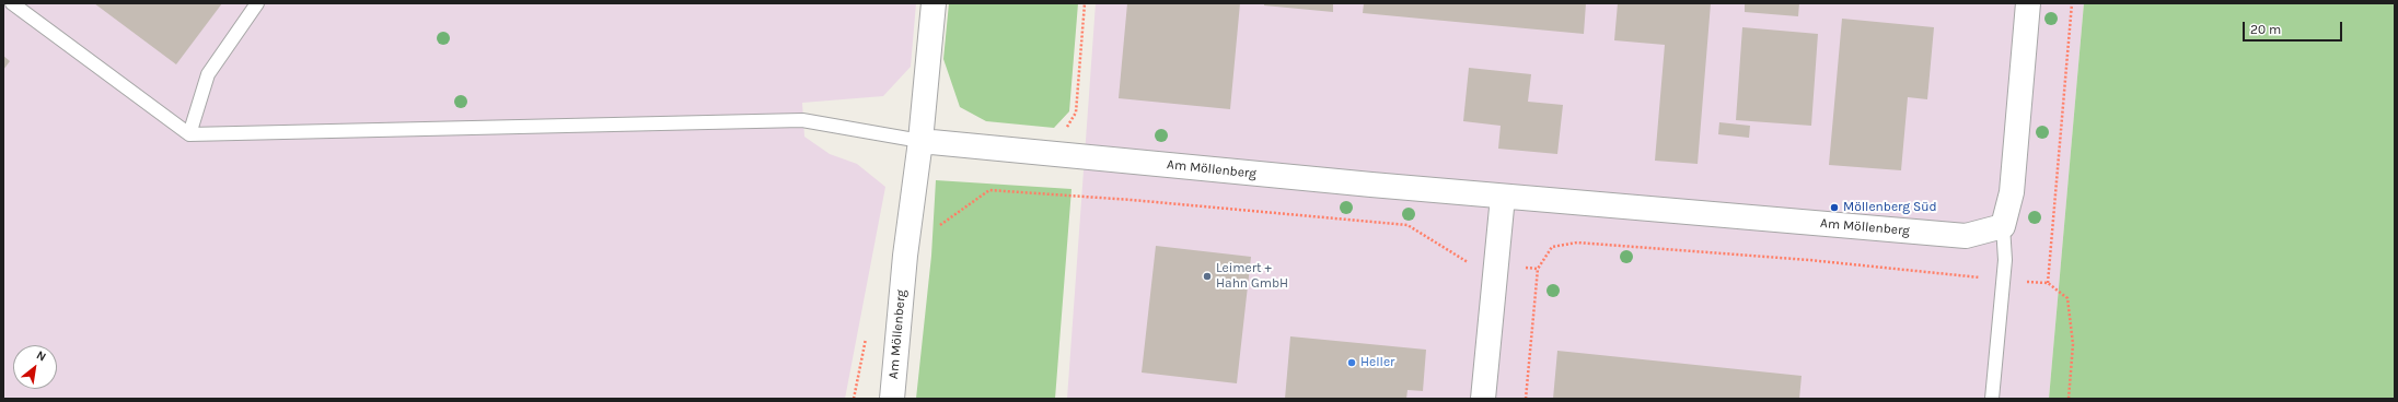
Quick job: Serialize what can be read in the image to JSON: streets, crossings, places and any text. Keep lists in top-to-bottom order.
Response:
{
  "streets": {
    "street": ["Am Möllenberg"]
  },
  "places": ["Möllenberg Süd", "Leimert + Hahn GmbH", "Heller"],
  "scale_bar": "20 m",
  "north": "top right"
}
